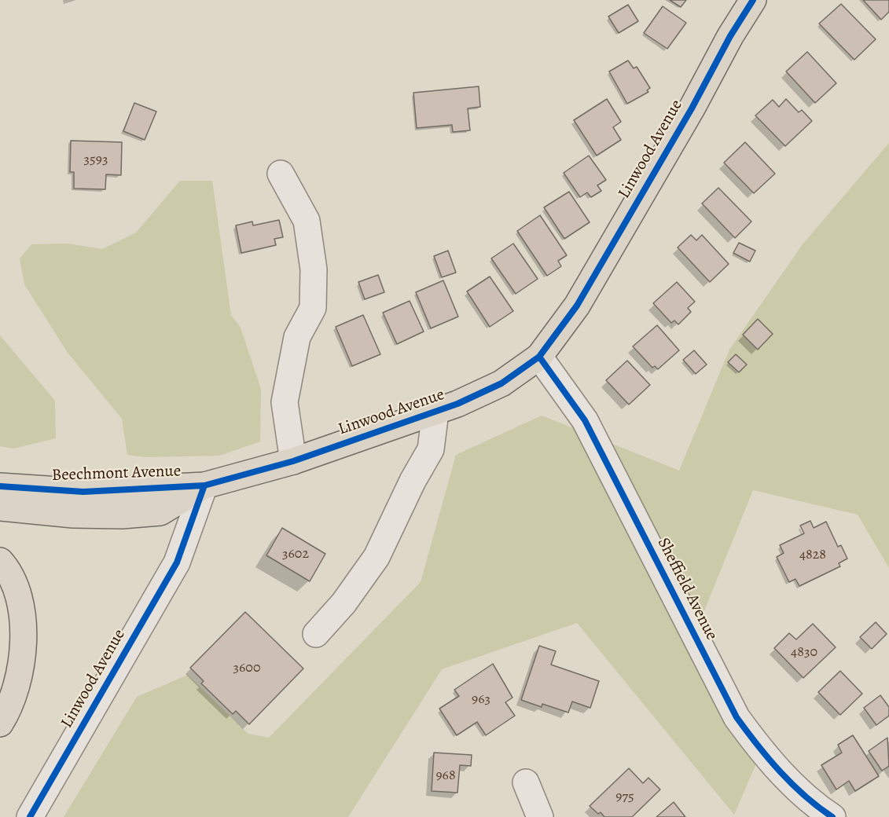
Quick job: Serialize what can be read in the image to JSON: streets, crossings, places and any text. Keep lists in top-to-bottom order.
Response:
{
  "streets": {
    "main road": ["Linwood Avenue", "Beechmont Avenue"],
    "street": ["Sheffield Avenue"]
  },
  "crossings": [
    ["Linwood Avenue", "Beechmont Avenue"],
    ["Linwood Avenue", "Sheffield Avenue"]
  ],
  "house_numbers": [
    "3593",
    "3602",
    "4828",
    "4830",
    "3600",
    "963",
    "968",
    "975"
  ]
}
